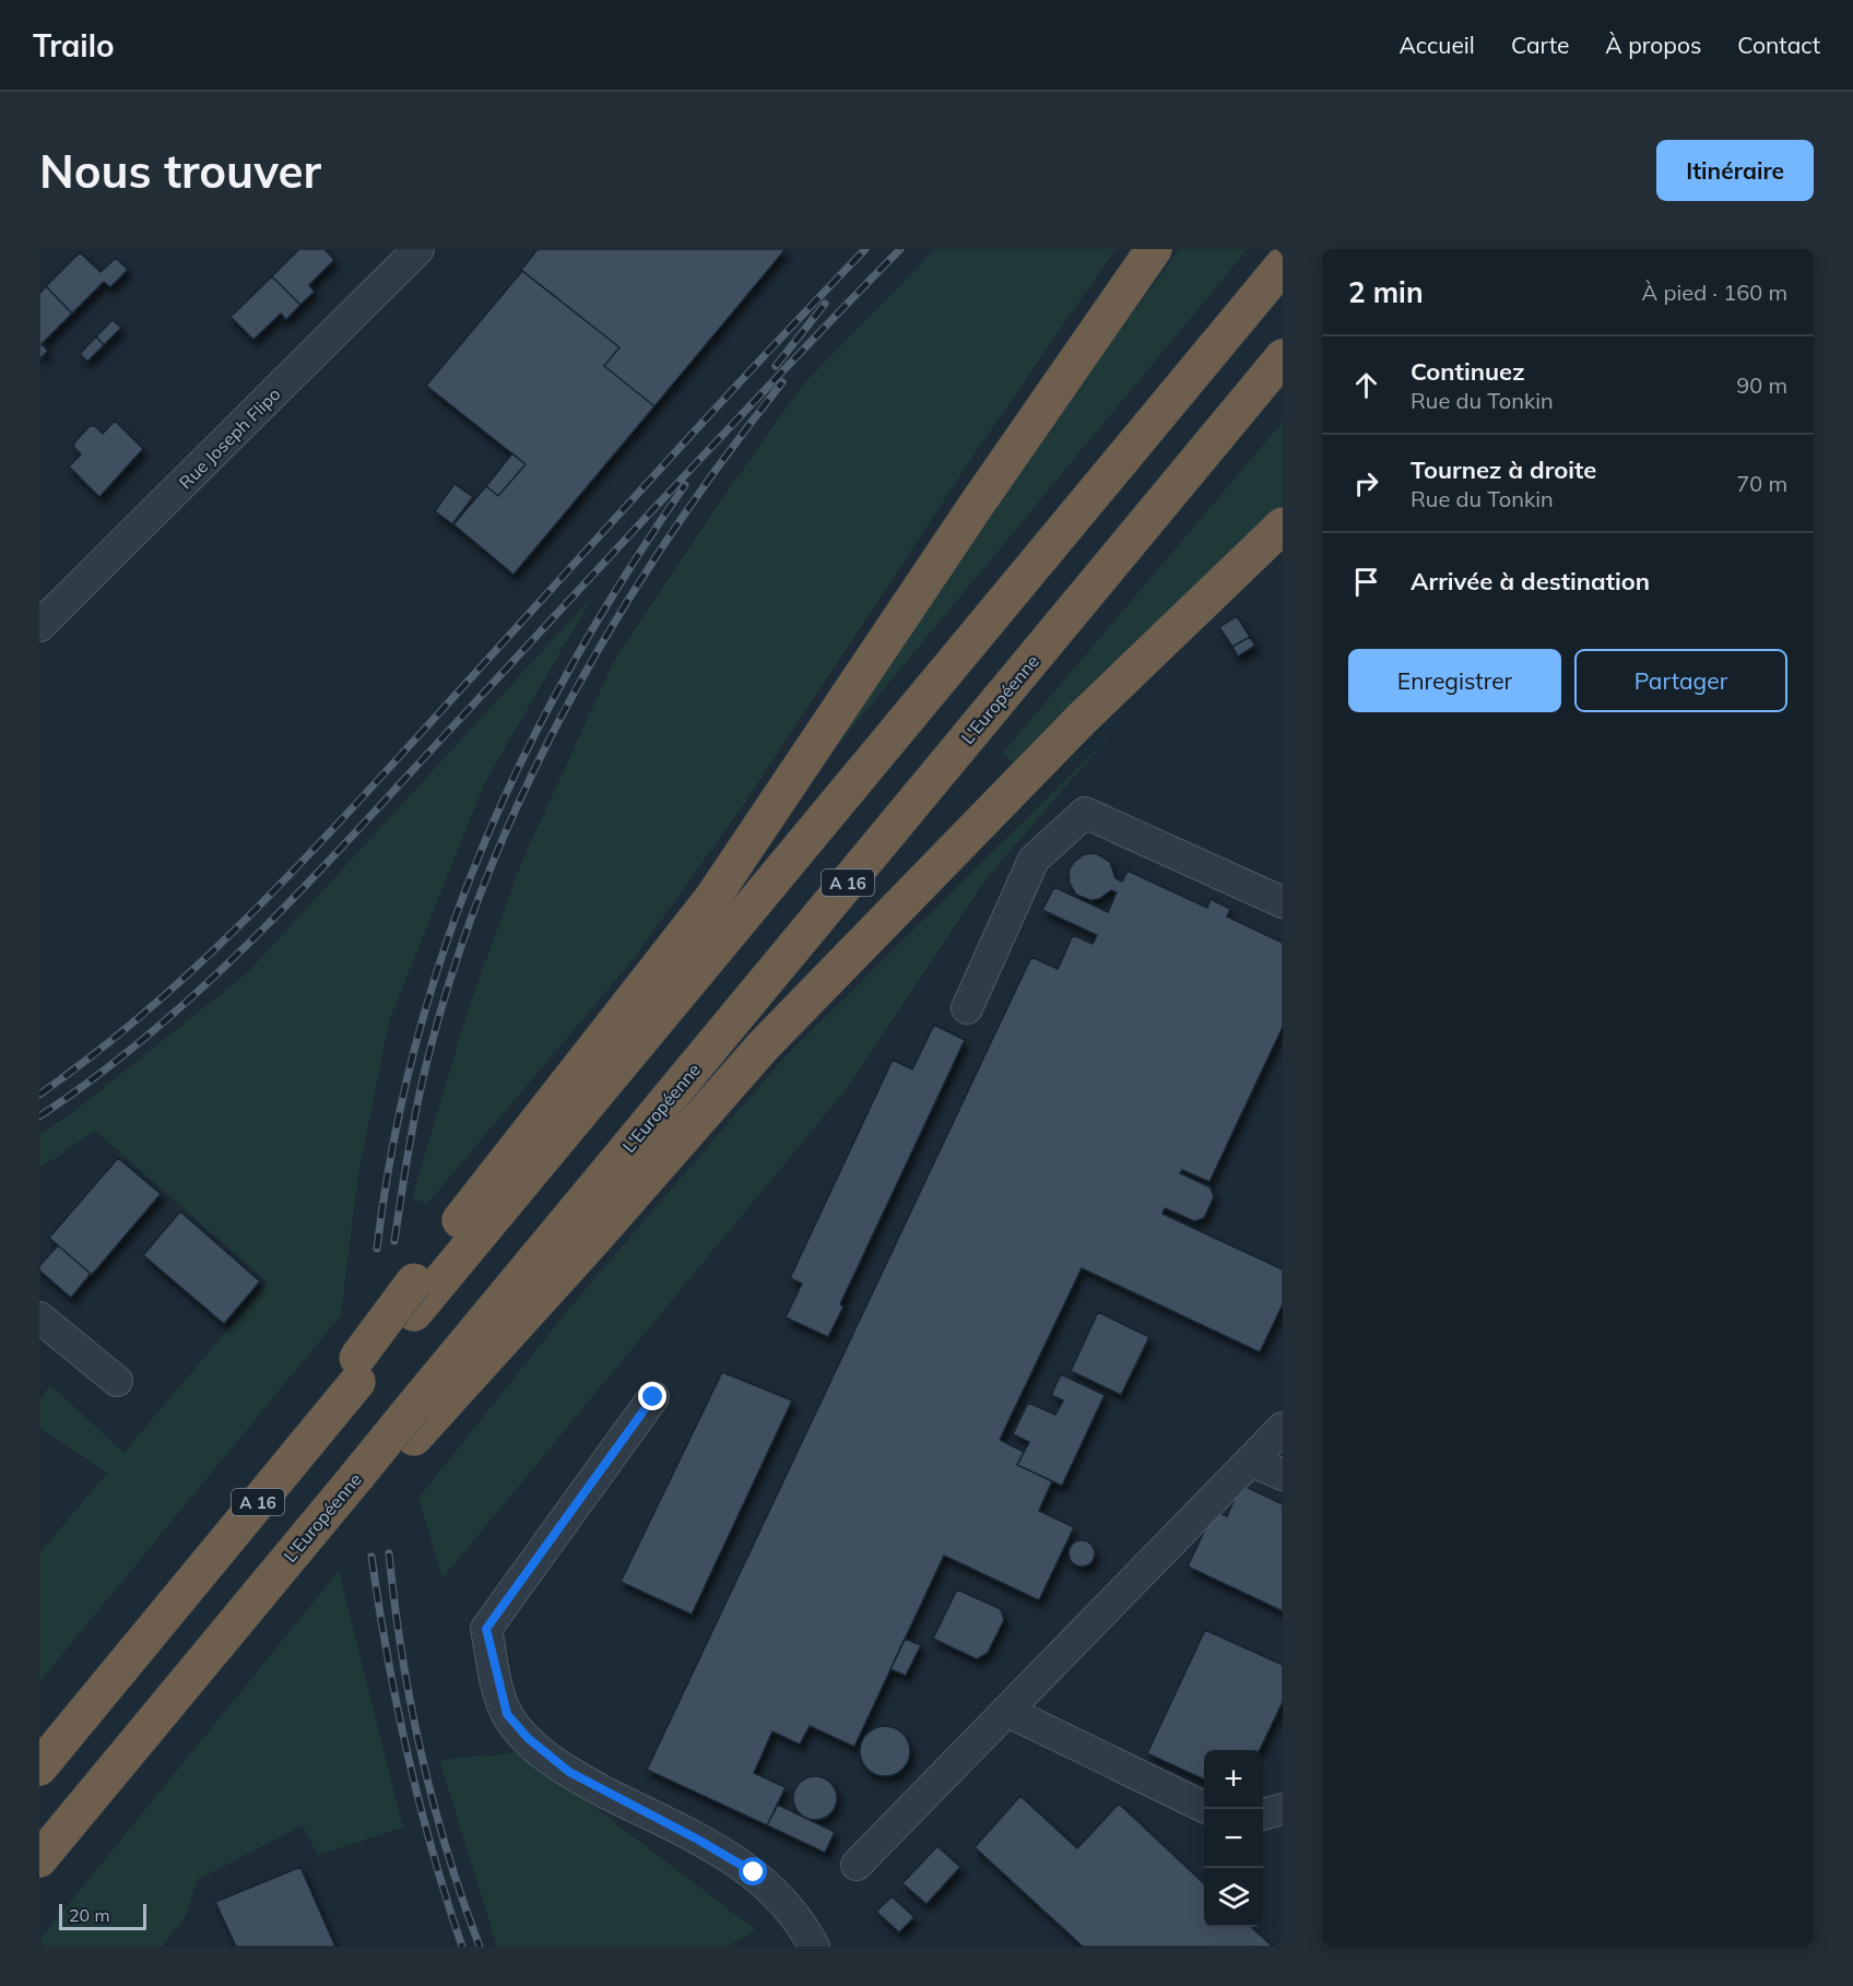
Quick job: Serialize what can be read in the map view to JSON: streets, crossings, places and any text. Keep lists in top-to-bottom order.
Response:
{
  "streets": {
    "highway": ["L'Européenne", "A 16"],
    "street": ["Rue Joseph Flipo"]
  },
  "scale_bar": "20 m",
  "page": {
    "header": "Trailo",
    "nav": [
      "Accueil",
      "Carte",
      "À propos",
      "Contact"
    ],
    "buttons": [
      "Itinéraire",
      ["Enregistrer", "Partager"]
    ],
    "title": "Nous trouver",
    "heading": ["2 min", "À pied · 160 m"],
    "list": [
      ["Continuez", "Rue du Tonkin", "90 m"],
      ["Tournez à droite", "Rue du Tonkin", "70 m"],
      "Arrivée à destination"
    ],
    "map_buttons": ["+", "−"],
    "scale": "20 m"
  }
}
